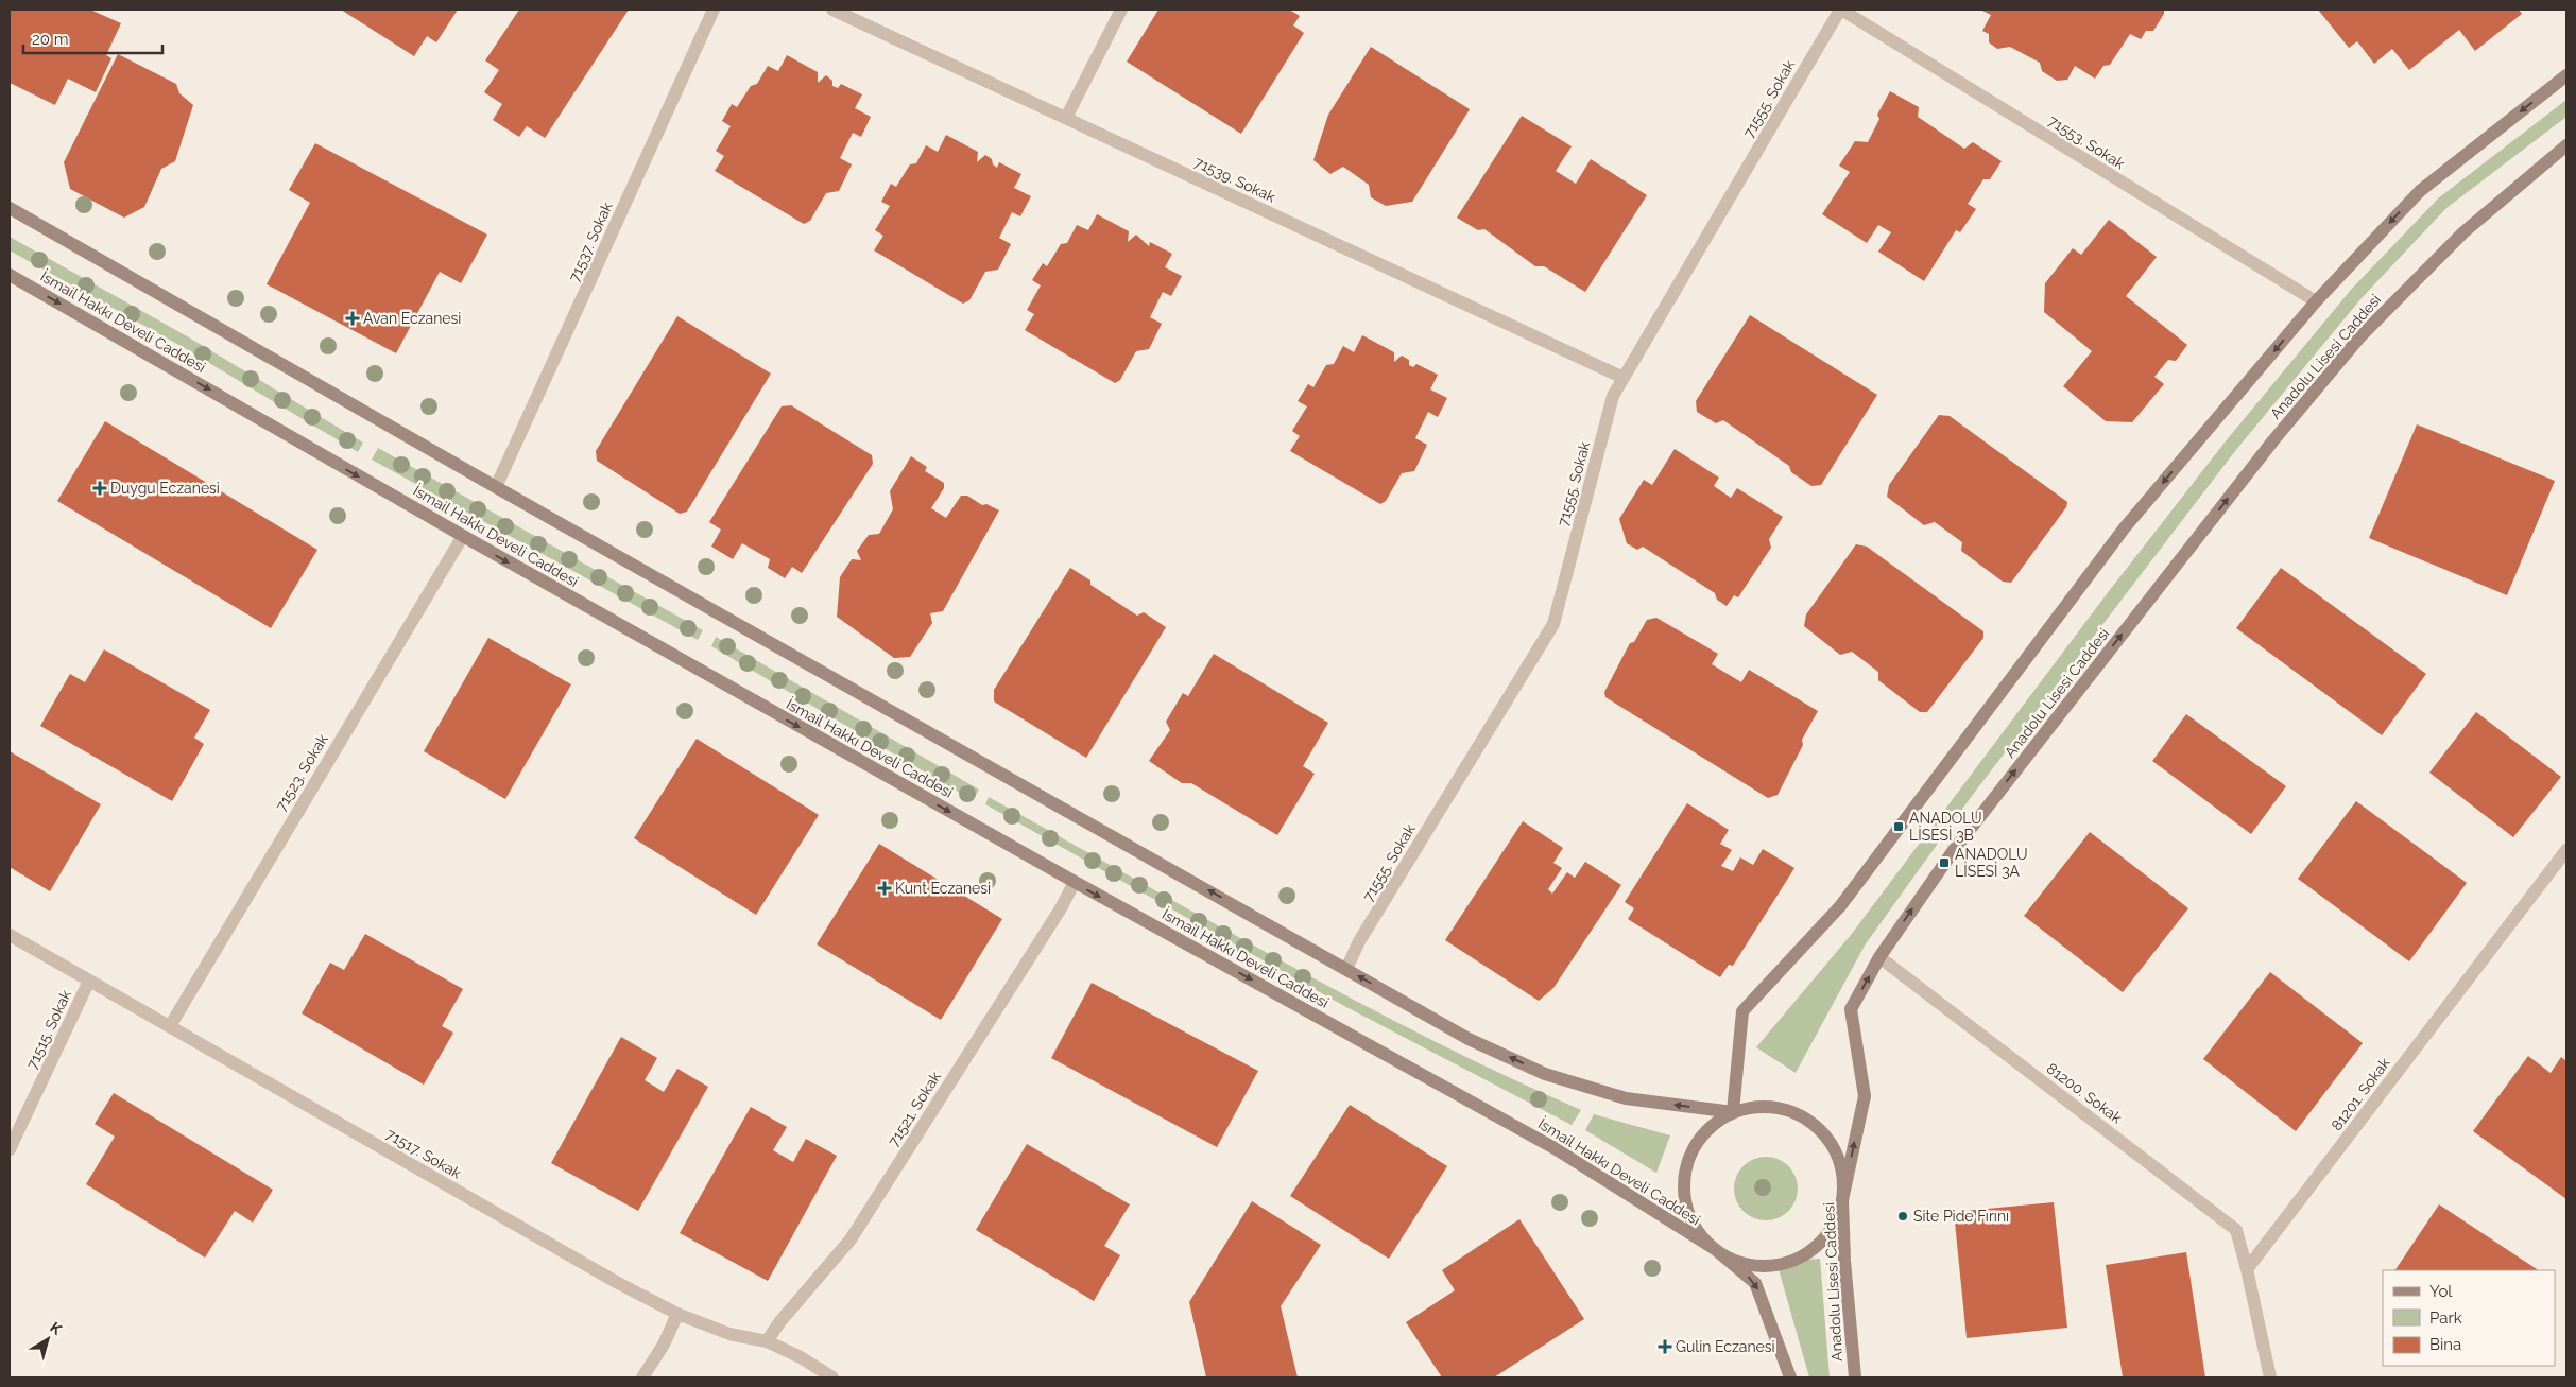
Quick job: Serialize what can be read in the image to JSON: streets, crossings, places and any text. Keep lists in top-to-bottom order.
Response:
{
  "streets": {
    "street": [
      "71555. Sokak",
      "71553. Sokak",
      "71539. Sokak",
      "71537. Sokak",
      "İsmail Hakkı Develi Caddesi",
      "Anadolu Lisesi Caddesi",
      "71523. Sokak",
      "71515. Sokak",
      "81200. Sokak",
      "81201. Sokak",
      "71521. Sokak",
      "71517. Sokak"
    ]
  },
  "crossings": [
    ["71555. Sokak", "71553. Sokak"],
    ["71555. Sokak", "71539. Sokak"],
    ["İsmail Hakkı Develi Caddesi", "Anadolu Lisesi Caddesi"],
    ["İsmail Hakkı Develi Caddesi", "71523. Sokak"],
    ["İsmail Hakkı Develi Caddesi", "71521. Sokak"],
    ["Anadolu Lisesi Caddesi", "81200. Sokak"],
    ["71523. Sokak", "71517. Sokak"],
    ["71515. Sokak", "71517. Sokak"],
    ["81200. Sokak", "81201. Sokak"],
    ["71521. Sokak", "71517. Sokak"]
  ],
  "places": {
    "health": [
      "Avan Eczanesi",
      "Duygu Eczanesi",
      "Kunt Eczanesi",
      "Gulin Eczanesi"
    ],
    "transit": ["ANADOLU LİSESİ 3B", "ANADOLU LİSESİ 3A"],
    "other": ["Site Pide Fırını"]
  },
  "legend": ["Yol", "Park", "Bina"],
  "scale_bar": "20 m",
  "north": "top right"
}
